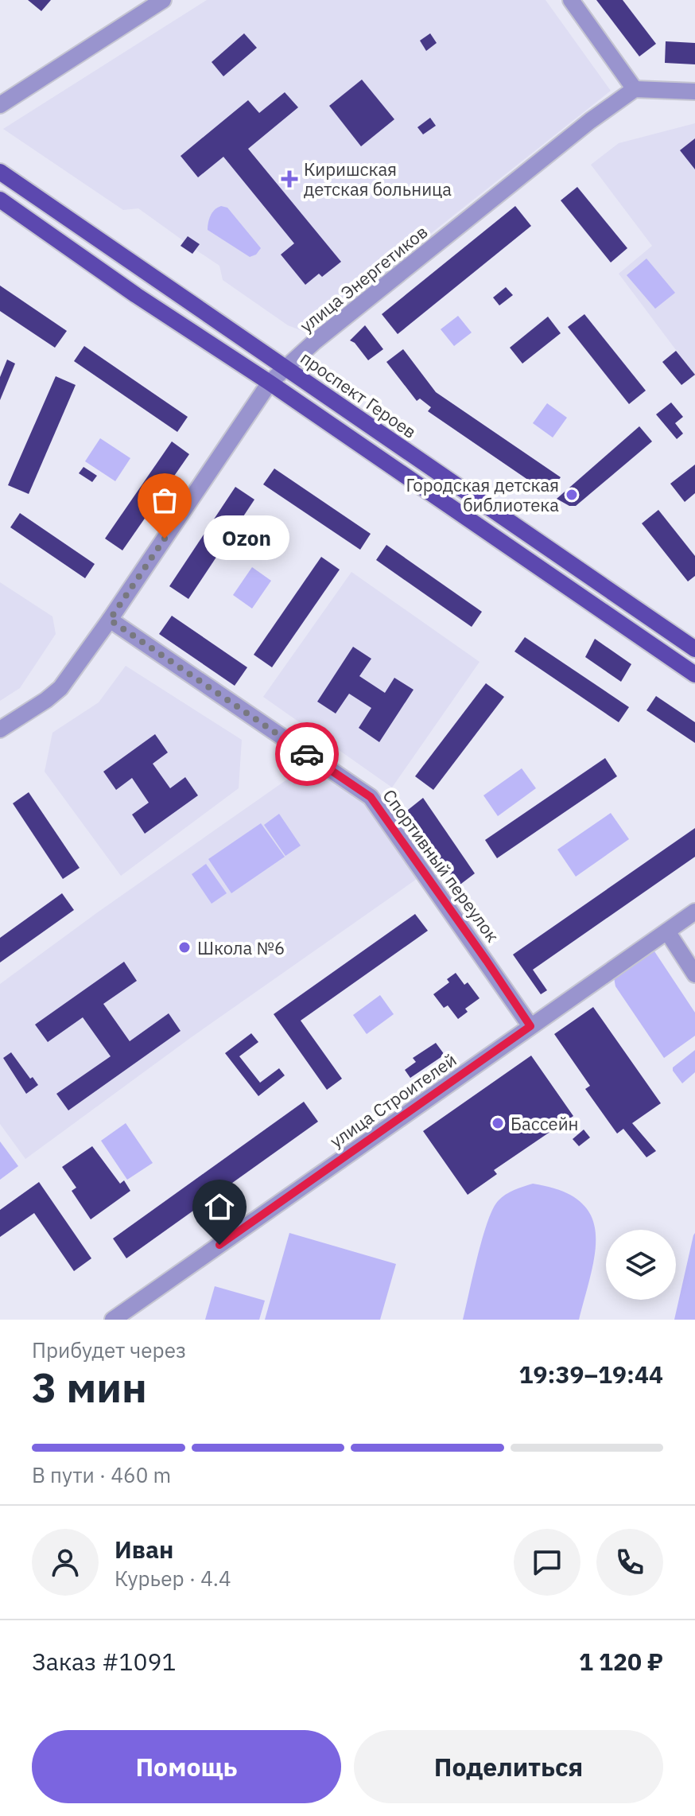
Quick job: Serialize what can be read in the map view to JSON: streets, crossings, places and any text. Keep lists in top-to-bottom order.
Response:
{
  "streets": {
    "main road": ["проспект Героев"],
    "street": ["улица Энергетиков", "Спортивный переулок", "улица Строителей"]
  },
  "crossings": [
    ["улица Энергетиков", "проспект Героев"],
    ["улица Энергетиков", "Спортивный переулок"],
    ["Спортивный переулок", "улица Строителей"]
  ],
  "places": {
    "health": ["Киришская детская больница"],
    "other": [
      "Городская детская библиотека",
      "Ozon",
      "Школа №6",
      "Бассейн"
    ]
  },
  "page": {
    "bubble": "Ozon",
    "heading": ["3 мин", "Прибудет через", "19:39–19:44"],
    "panel": [
      "Иван",
      "Курьер · 4.4",
      "Заказ #1091",
      "1 120 ₽"
    ],
    "bar": "В пути · 460 m",
    "buttons": ["Помощь", "Поделиться"]
  }
}
